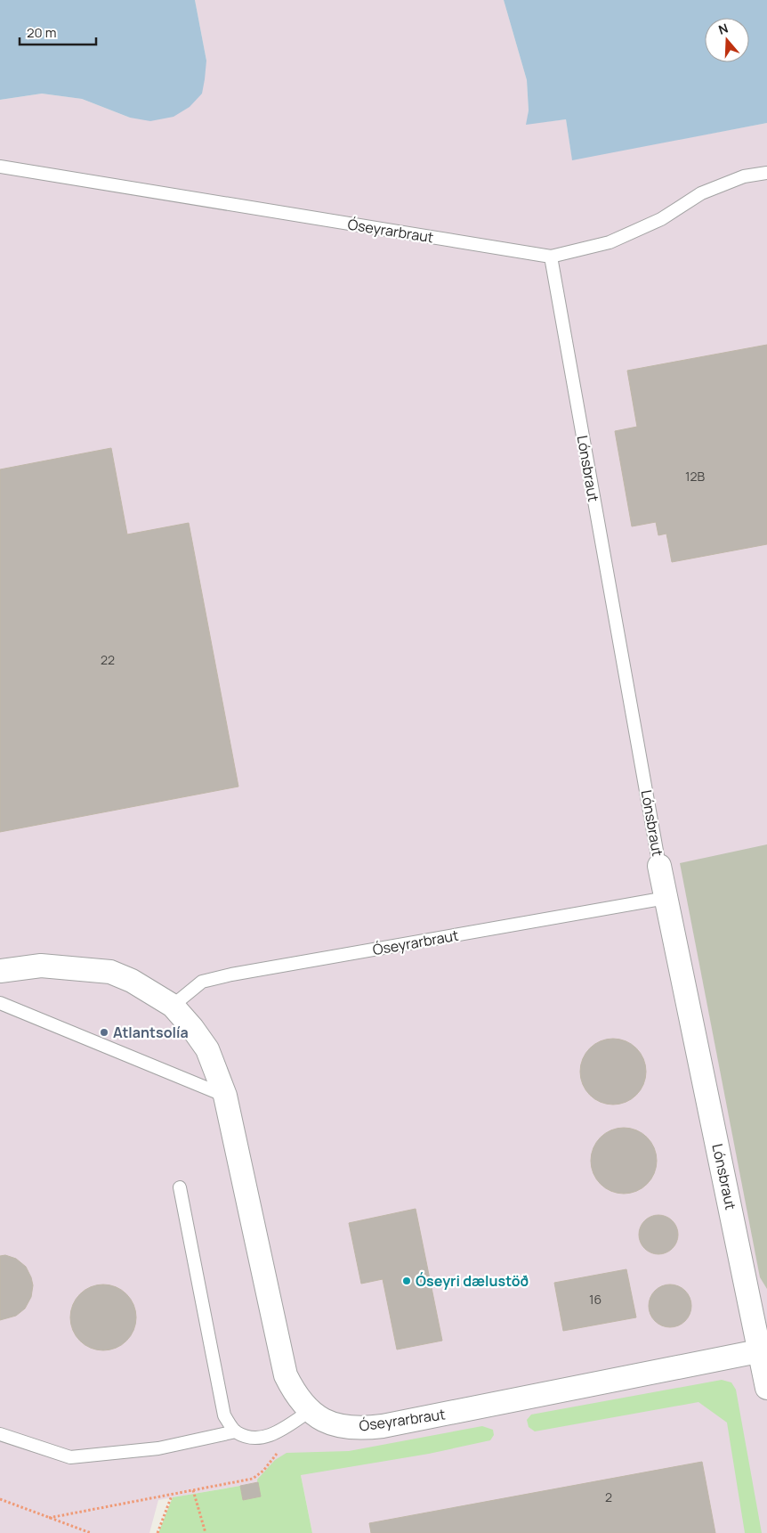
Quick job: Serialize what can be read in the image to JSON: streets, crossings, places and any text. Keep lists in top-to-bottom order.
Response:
{
  "streets": {
    "street": ["Óseyrarbraut", "Lónsbraut"]
  },
  "crossings": [
    ["Óseyrarbraut", "Lónsbraut"]
  ],
  "places": ["Atlantsolía", "Óseyri dælustöð"],
  "house_numbers": [
    "12B",
    "22",
    "16",
    "2"
  ],
  "scale_bar": "20 m",
  "north": "top"
}
